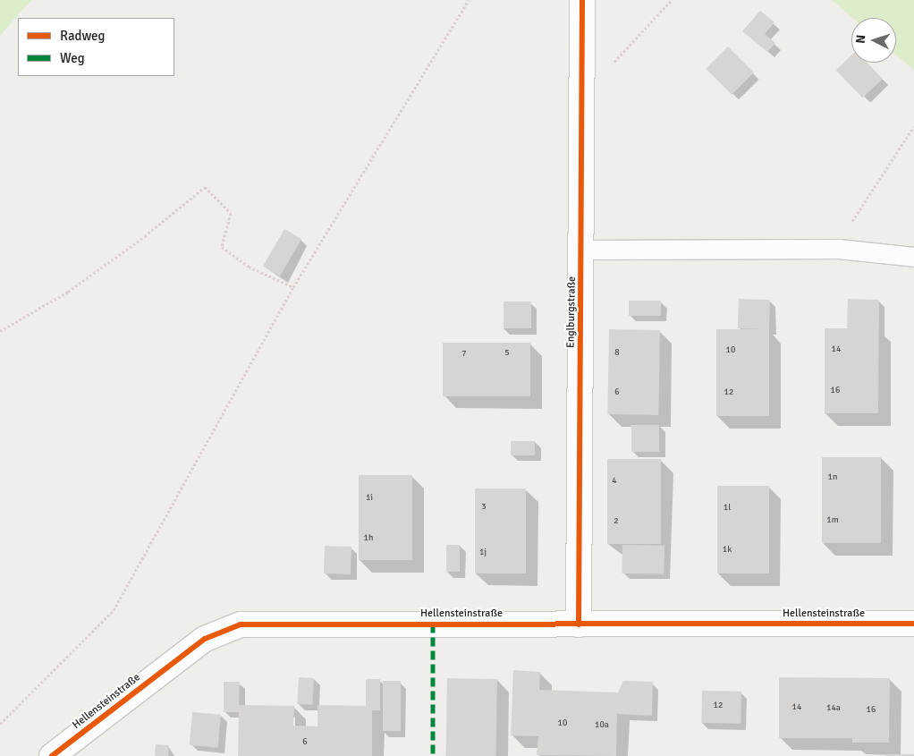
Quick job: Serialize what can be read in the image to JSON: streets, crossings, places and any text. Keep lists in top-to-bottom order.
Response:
{
  "streets": {
    "street": ["Englburgstraße", "Hellensteinstraße"]
  },
  "crossings": [
    ["Englburgstraße", "Hellensteinstraße"]
  ],
  "house_numbers": [
    "14",
    "10",
    "5",
    "8",
    "7",
    "16",
    "6",
    "12",
    "1n",
    "4",
    "1i",
    "3",
    "1l",
    "1m",
    "2",
    "1h",
    "1k",
    "1j",
    "12",
    "14",
    "14a",
    "16",
    "10",
    "10a",
    "6"
  ],
  "legend": ["Radweg", "Weg"],
  "north": "left"
}
